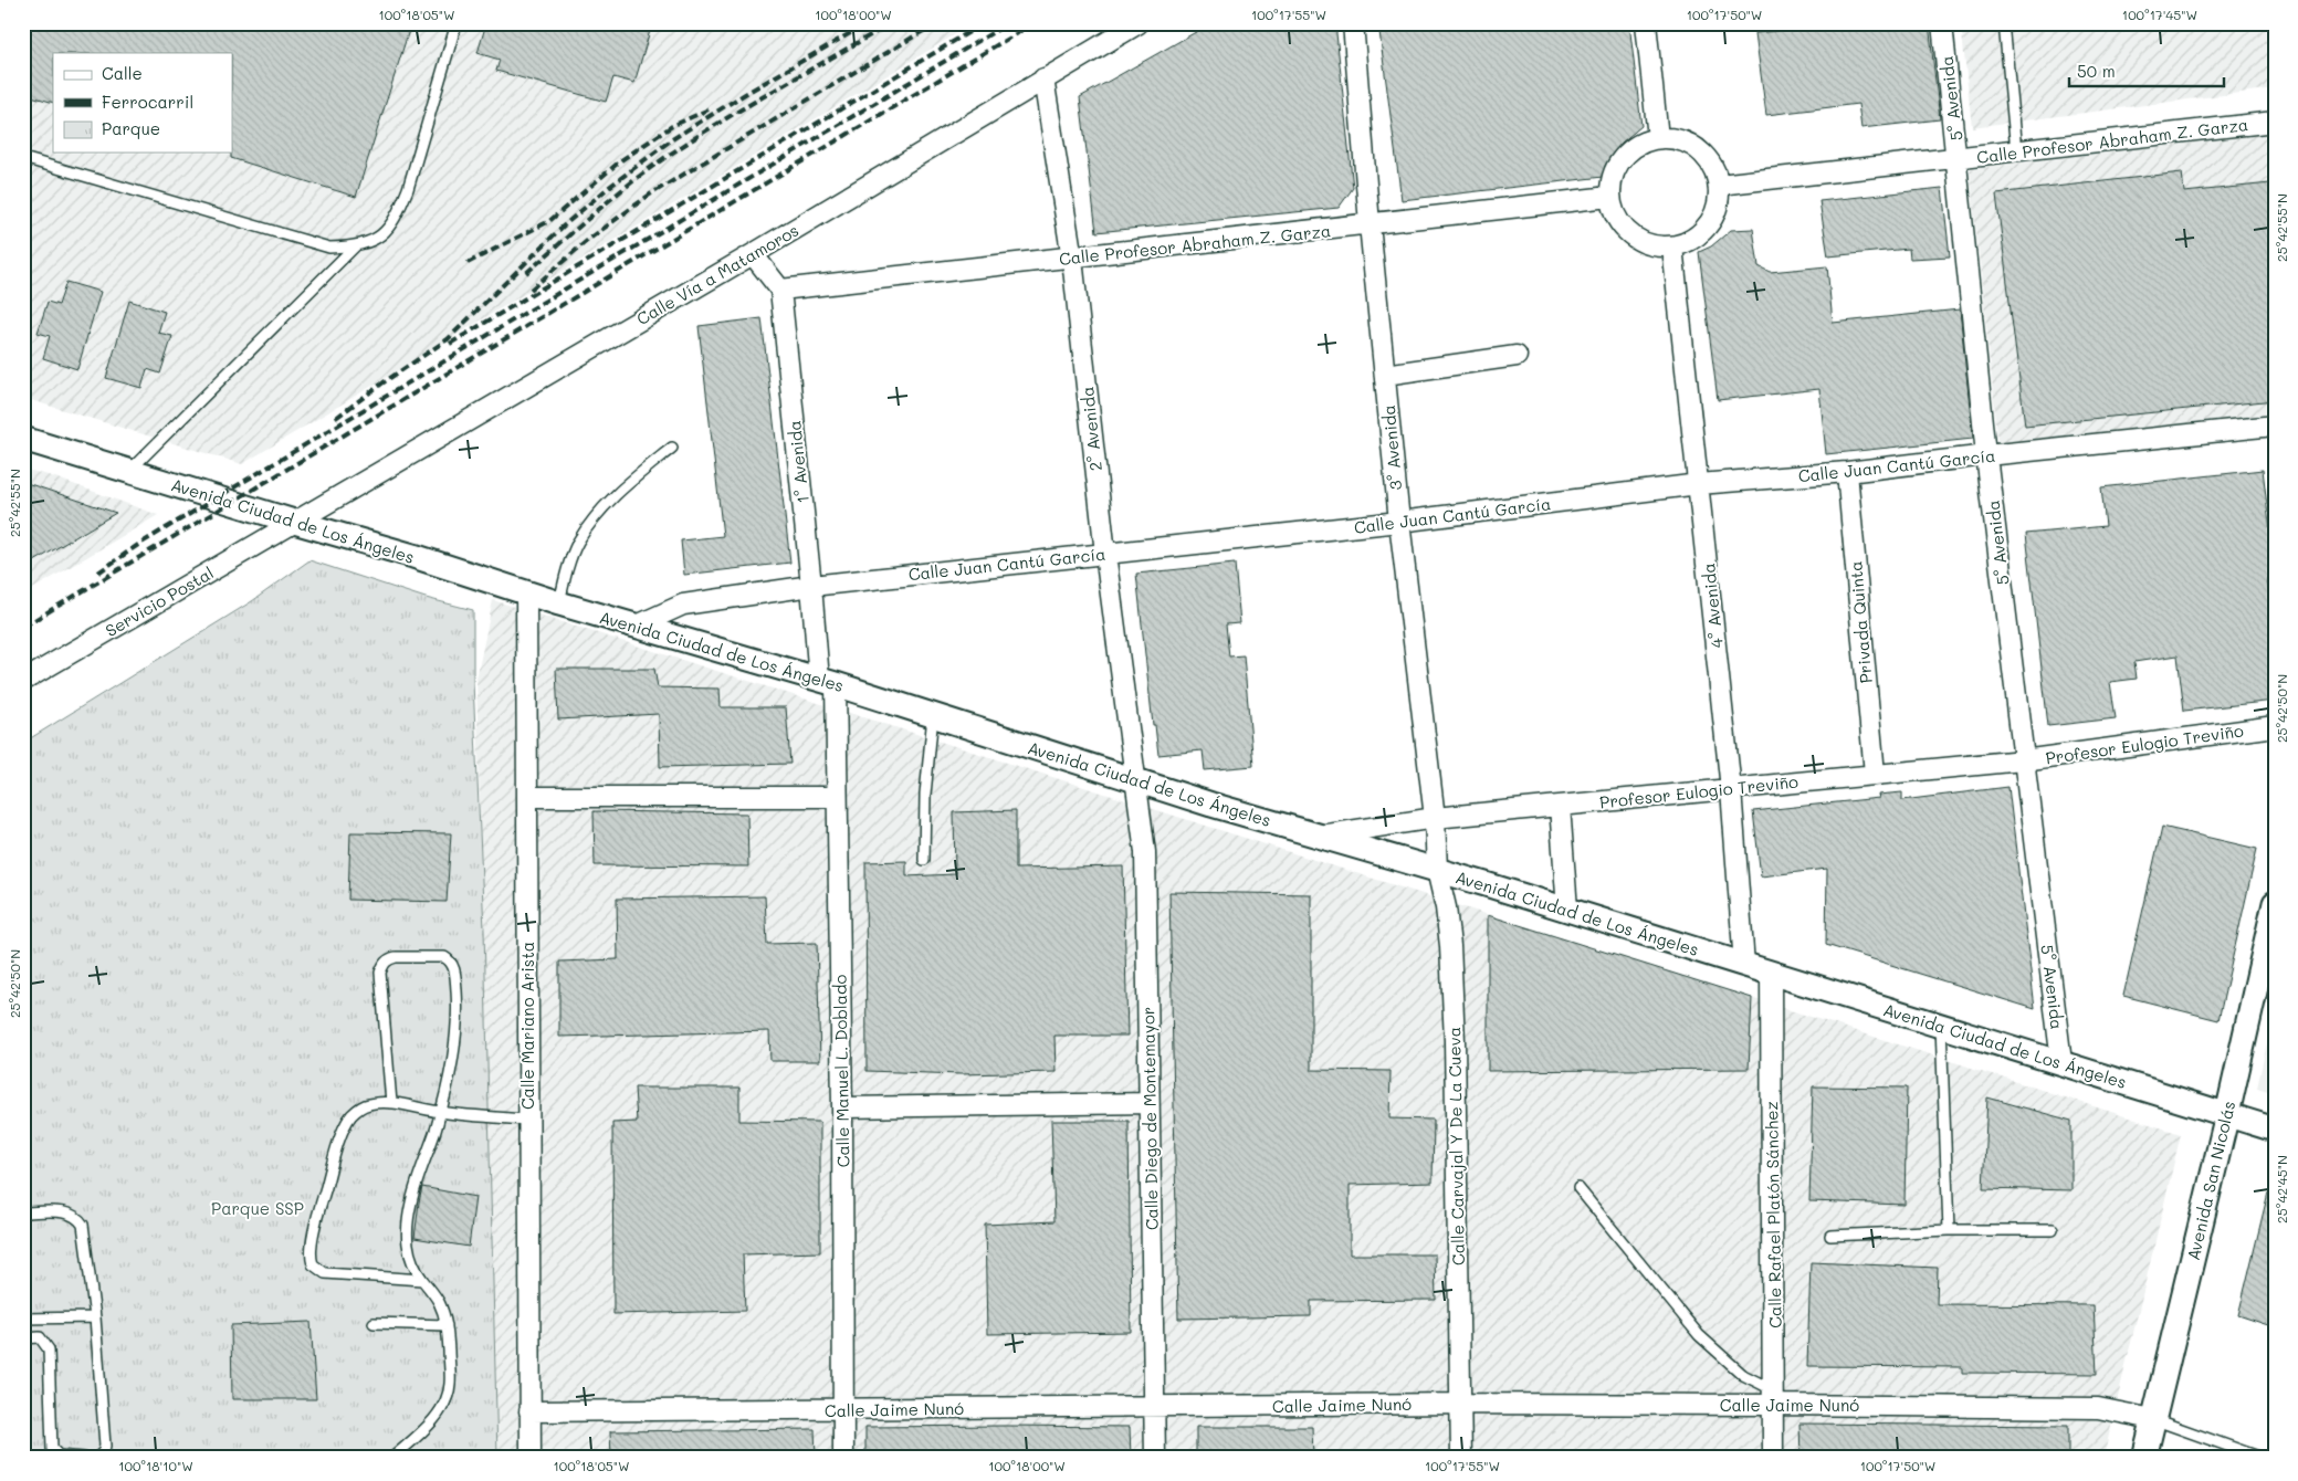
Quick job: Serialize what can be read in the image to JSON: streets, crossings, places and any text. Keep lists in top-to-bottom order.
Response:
{
  "streets": {
    "street": [
      "5° Avenida",
      "Calle Profesor Abraham Z. Garza",
      "Calle Vía a Matamoros",
      "2° Avenida",
      "3° Avenida",
      "1° Avenida",
      "Calle Juan Cantú García",
      "Avenida Ciudad de Los Ángeles",
      "Servicio Postal",
      "4° Avenida",
      "Privada Quinta",
      "Profesor Eulogio Treviño",
      "Calle Mariano Arista",
      "Calle Manuel L. Doblado",
      "Calle Diego de Montemayor",
      "Calle Carvajal Y De La Cueva",
      "Avenida San Nicolás",
      "Calle Rafael Platón Sánchez",
      "Calle Jaime Nunó"
    ]
  },
  "crossings": [
    ["5° Avenida", "Calle Profesor Abraham Z. Garza"],
    ["5° Avenida", "Calle Juan Cantú García"],
    ["5° Avenida", "Avenida Ciudad de Los Ángeles"],
    ["5° Avenida", "Profesor Eulogio Treviño"],
    ["Calle Profesor Abraham Z. Garza", "2° Avenida"],
    ["Calle Profesor Abraham Z. Garza", "3° Avenida"],
    ["Calle Profesor Abraham Z. Garza", "1° Avenida"],
    ["Calle Profesor Abraham Z. Garza", "4° Avenida"],
    ["Calle Vía a Matamoros", "2° Avenida"],
    ["Calle Vía a Matamoros", "Avenida Ciudad de Los Ángeles"],
    ["Calle Vía a Matamoros", "Servicio Postal"],
    ["2° Avenida", "Calle Juan Cantú García"],
    ["2° Avenida", "Avenida Ciudad de Los Ángeles"],
    ["2° Avenida", "Calle Diego de Montemayor"],
    ["3° Avenida", "Calle Juan Cantú García"],
    ["3° Avenida", "Avenida Ciudad de Los Ángeles"],
    ["3° Avenida", "Profesor Eulogio Treviño"],
    ["3° Avenida", "Calle Carvajal Y De La Cueva"],
    ["1° Avenida", "Calle Juan Cantú García"],
    ["1° Avenida", "Avenida Ciudad de Los Ángeles"],
    ["1° Avenida", "Calle Manuel L. Doblado"],
    ["Calle Juan Cantú García", "Avenida Ciudad de Los Ángeles"],
    ["Calle Juan Cantú García", "4° Avenida"],
    ["Calle Juan Cantú García", "Privada Quinta"],
    ["Avenida Ciudad de Los Ángeles", "Servicio Postal"],
    ["Avenida Ciudad de Los Ángeles", "4° Avenida"],
    ["Avenida Ciudad de Los Ángeles", "Profesor Eulogio Treviño"],
    ["Avenida Ciudad de Los Ángeles", "Calle Mariano Arista"],
    ["Avenida Ciudad de Los Ángeles", "Calle Manuel L. Doblado"],
    ["Avenida Ciudad de Los Ángeles", "Calle Diego de Montemayor"],
    ["Avenida Ciudad de Los Ángeles", "Calle Carvajal Y De La Cueva"],
    ["Avenida Ciudad de Los Ángeles", "Avenida San Nicolás"],
    ["Avenida Ciudad de Los Ángeles", "Calle Rafael Platón Sánchez"],
    ["4° Avenida", "Profesor Eulogio Treviño"],
    ["Privada Quinta", "Profesor Eulogio Treviño"],
    ["Calle Mariano Arista", "Calle Jaime Nunó"],
    ["Calle Manuel L. Doblado", "Calle Jaime Nunó"],
    ["Calle Diego de Montemayor", "Calle Jaime Nunó"],
    ["Calle Carvajal Y De La Cueva", "Calle Jaime Nunó"],
    ["Avenida San Nicolás", "Calle Jaime Nunó"],
    ["Calle Rafael Platón Sánchez", "Calle Jaime Nunó"]
  ],
  "parks": ["Parque SSP"],
  "legend": ["Calle", "Ferrocarril", "Parque"],
  "scale_bar": "50 m",
  "coordinates": [
    "100°18'05\"W",
    "100°18'00\"W",
    "100°17'55\"W",
    "100°17'50\"W",
    "100°17'45\"W",
    "25°42'55\"N",
    "25°42'50\"N",
    "25°42'45\"N",
    "100°18'10\"W"
  ]
}
